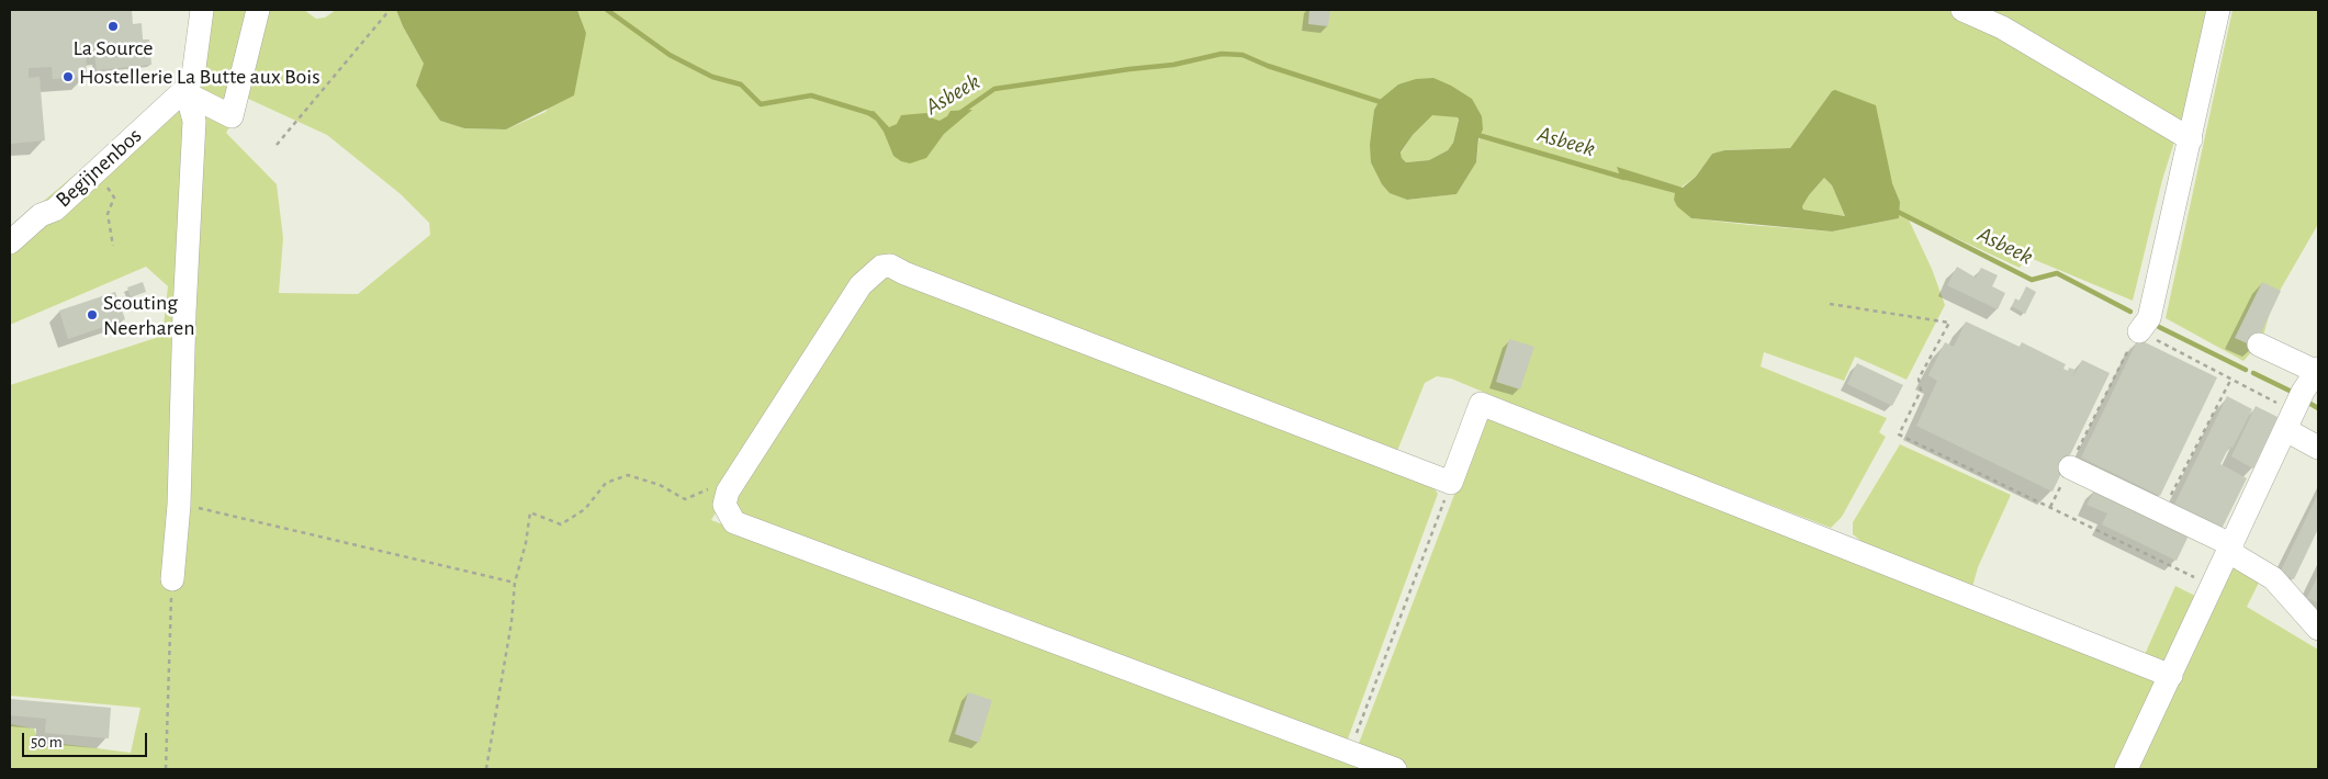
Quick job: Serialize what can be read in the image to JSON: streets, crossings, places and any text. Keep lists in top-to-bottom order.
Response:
{
  "streets": {
    "street": ["Begijnenbos"]
  },
  "water": ["Asbeek"],
  "places": ["La Source", "Hostellerie La Butte aux Bois", "Scouting Neerharen"],
  "scale_bar": "50 m"
}
